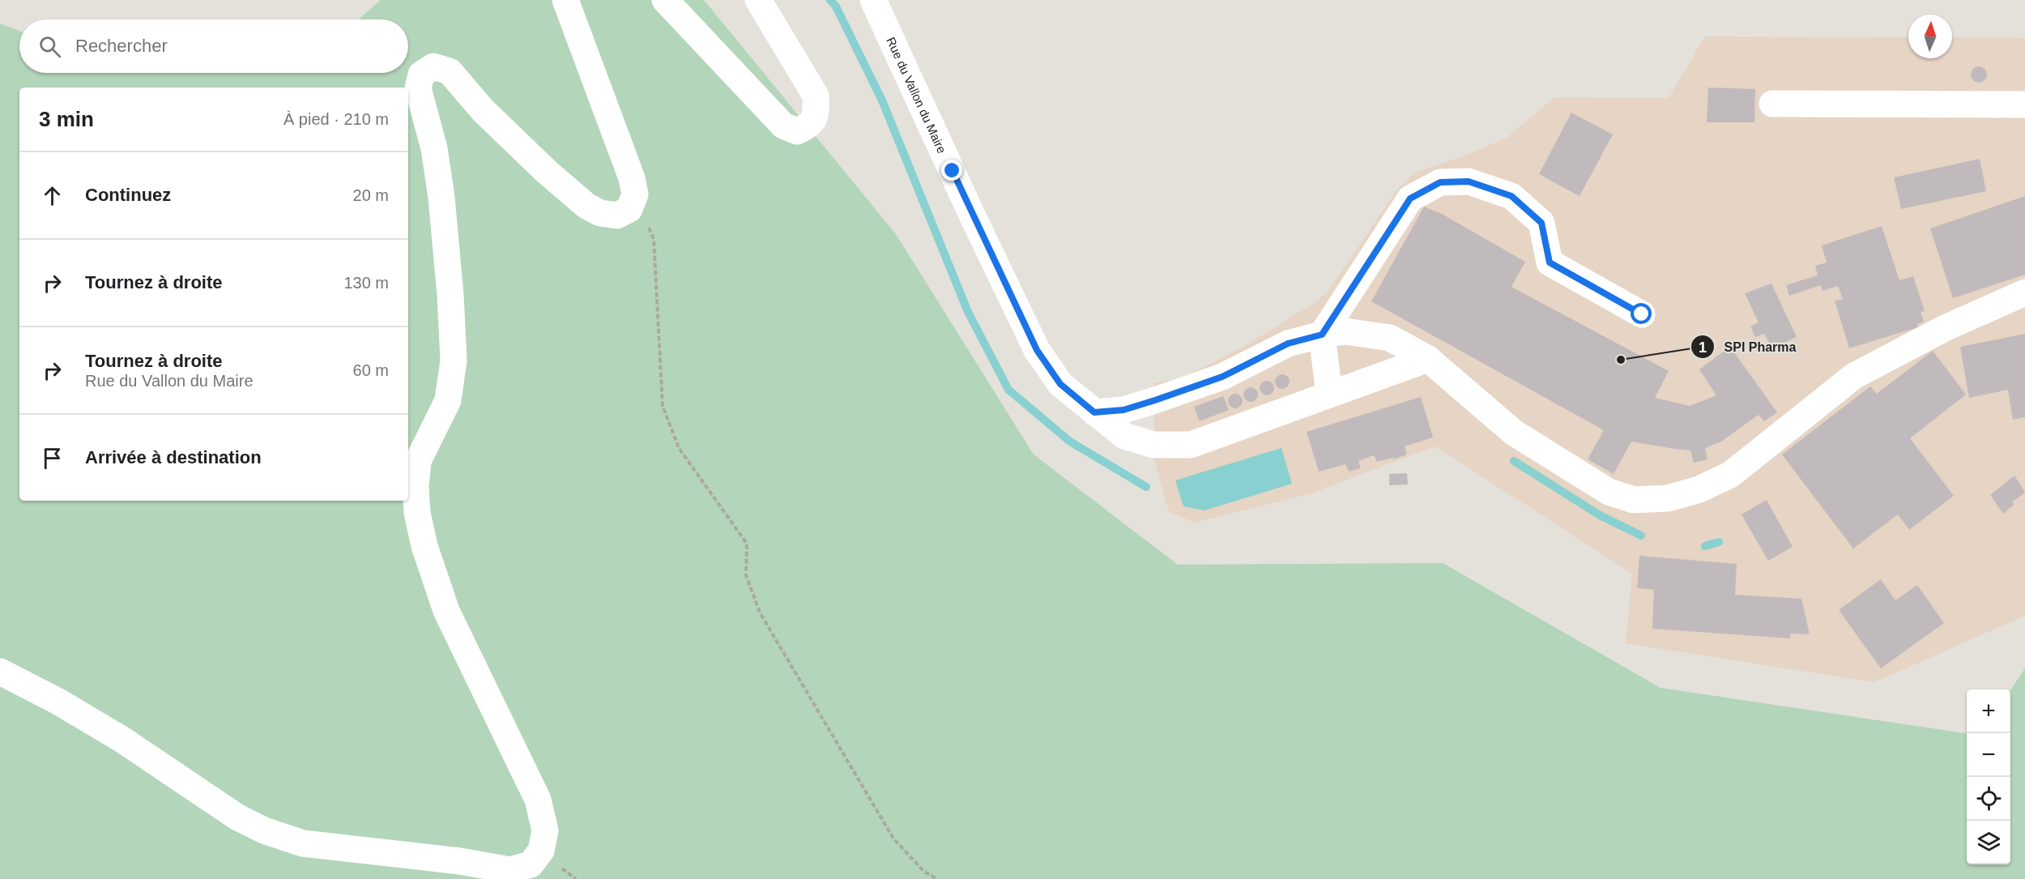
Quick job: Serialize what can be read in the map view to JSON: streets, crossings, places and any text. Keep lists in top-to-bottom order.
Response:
{
  "streets": {
    "street": ["Rue du Vallon du Maire"]
  },
  "places": ["SPI Pharma"],
  "north": "top",
  "page": {
    "search": "Rechercher",
    "heading": ["3 min", "À pied · 210 m"],
    "list": [
      ["Continuez", "20 m"],
      ["Tournez à droite", "130 m"],
      ["Tournez à droite", "Rue du Vallon du Maire", "60 m"],
      "Arrivée à destination"
    ],
    "map_buttons": ["+", "−"]
  }
}
